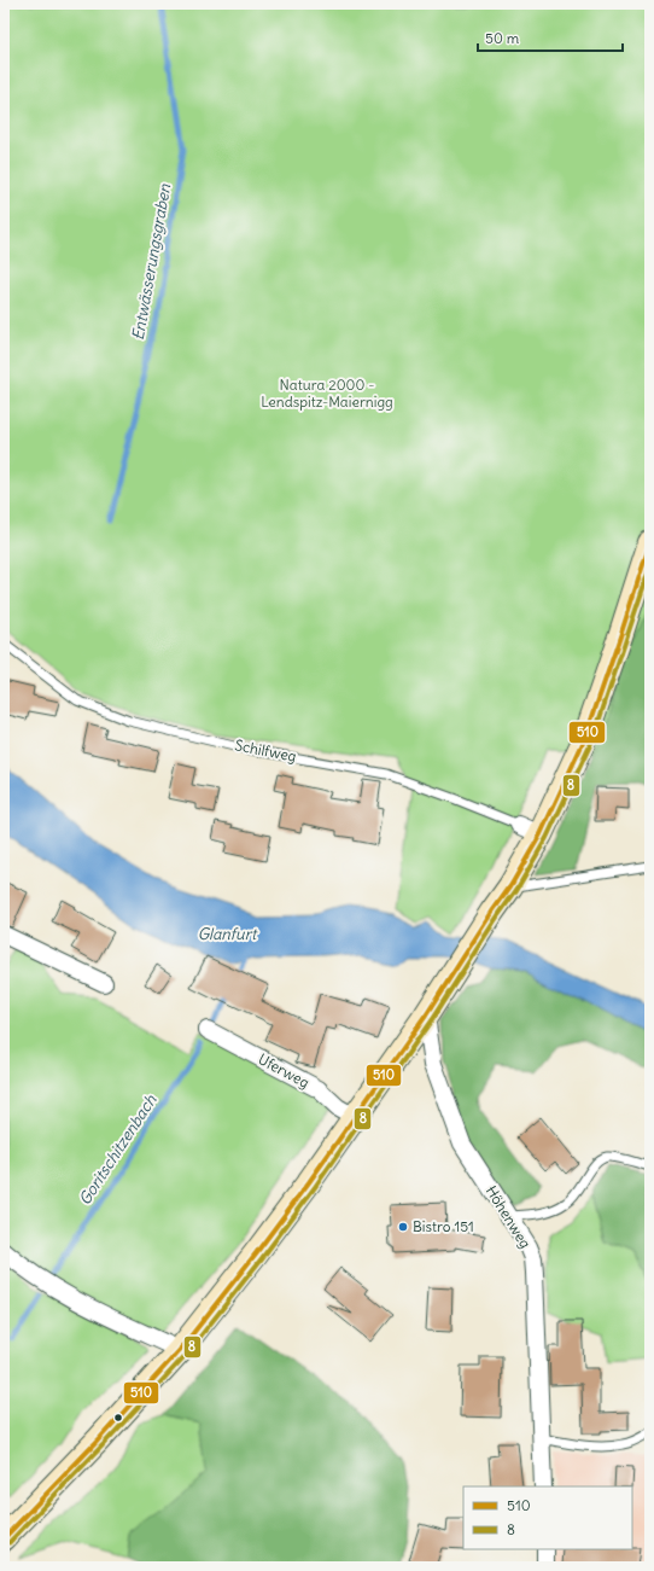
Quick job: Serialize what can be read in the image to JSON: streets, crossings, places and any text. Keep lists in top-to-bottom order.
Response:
{
  "streets": {
    "street": ["Uferweg", "Höhenweg"],
    "lane": ["Schilfweg"]
  },
  "water": ["Entwässerungsgraben", "Glanfurt", "Goritschitzenbach"],
  "parks": ["Natura 2000 - Lendspitz-Maiernigg"],
  "places": ["Bistro 151"],
  "lines": ["transit line 510", "transit line 8"],
  "legend": ["510", "8"],
  "scale_bar": "50 m"
}
